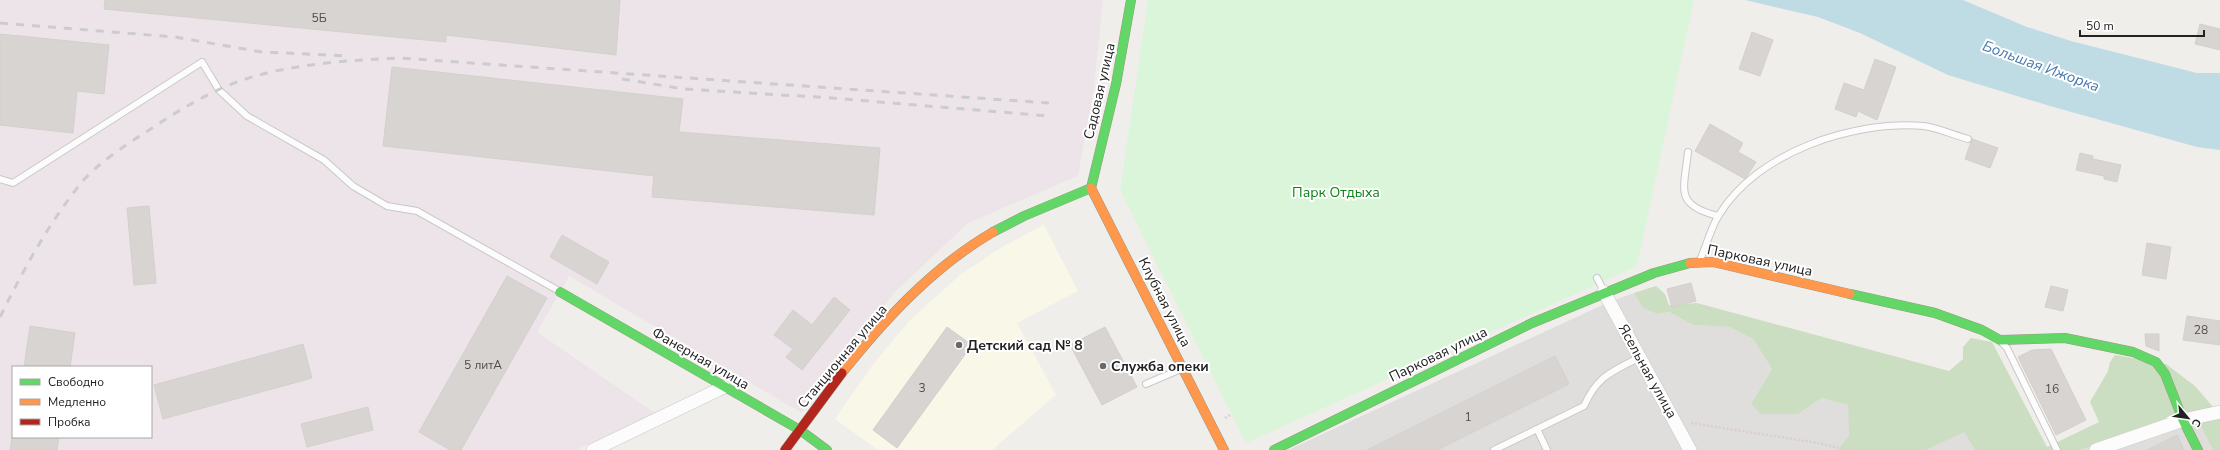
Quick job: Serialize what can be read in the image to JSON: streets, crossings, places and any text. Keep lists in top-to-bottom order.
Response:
{
  "streets": {
    "street": [
      "Садовая улица",
      "Парковая улица",
      "Клубная улица",
      "Станционная улица",
      "Фанерная улица",
      "Ясельная улица"
    ]
  },
  "crossings": [
    ["Садовая улица", "Клубная улица"],
    ["Садовая улица", "Станционная улица"],
    ["Парковая улица", "Ясельная улица"],
    ["Клубная улица", "Станционная улица"],
    ["Станционная улица", "Фанерная улица"]
  ],
  "water": ["Большая Ижорка"],
  "parks": ["Парк Отдыха"],
  "places": ["Детский сад № 8", "Служба опеки"],
  "house_numbers": [
    "5Б",
    "28",
    "5 литА",
    "3",
    "16",
    "1"
  ],
  "legend": ["Свободно", "Медленно", "Пробка"],
  "scale_bar": "50 m",
  "north": "bottom right"
}
